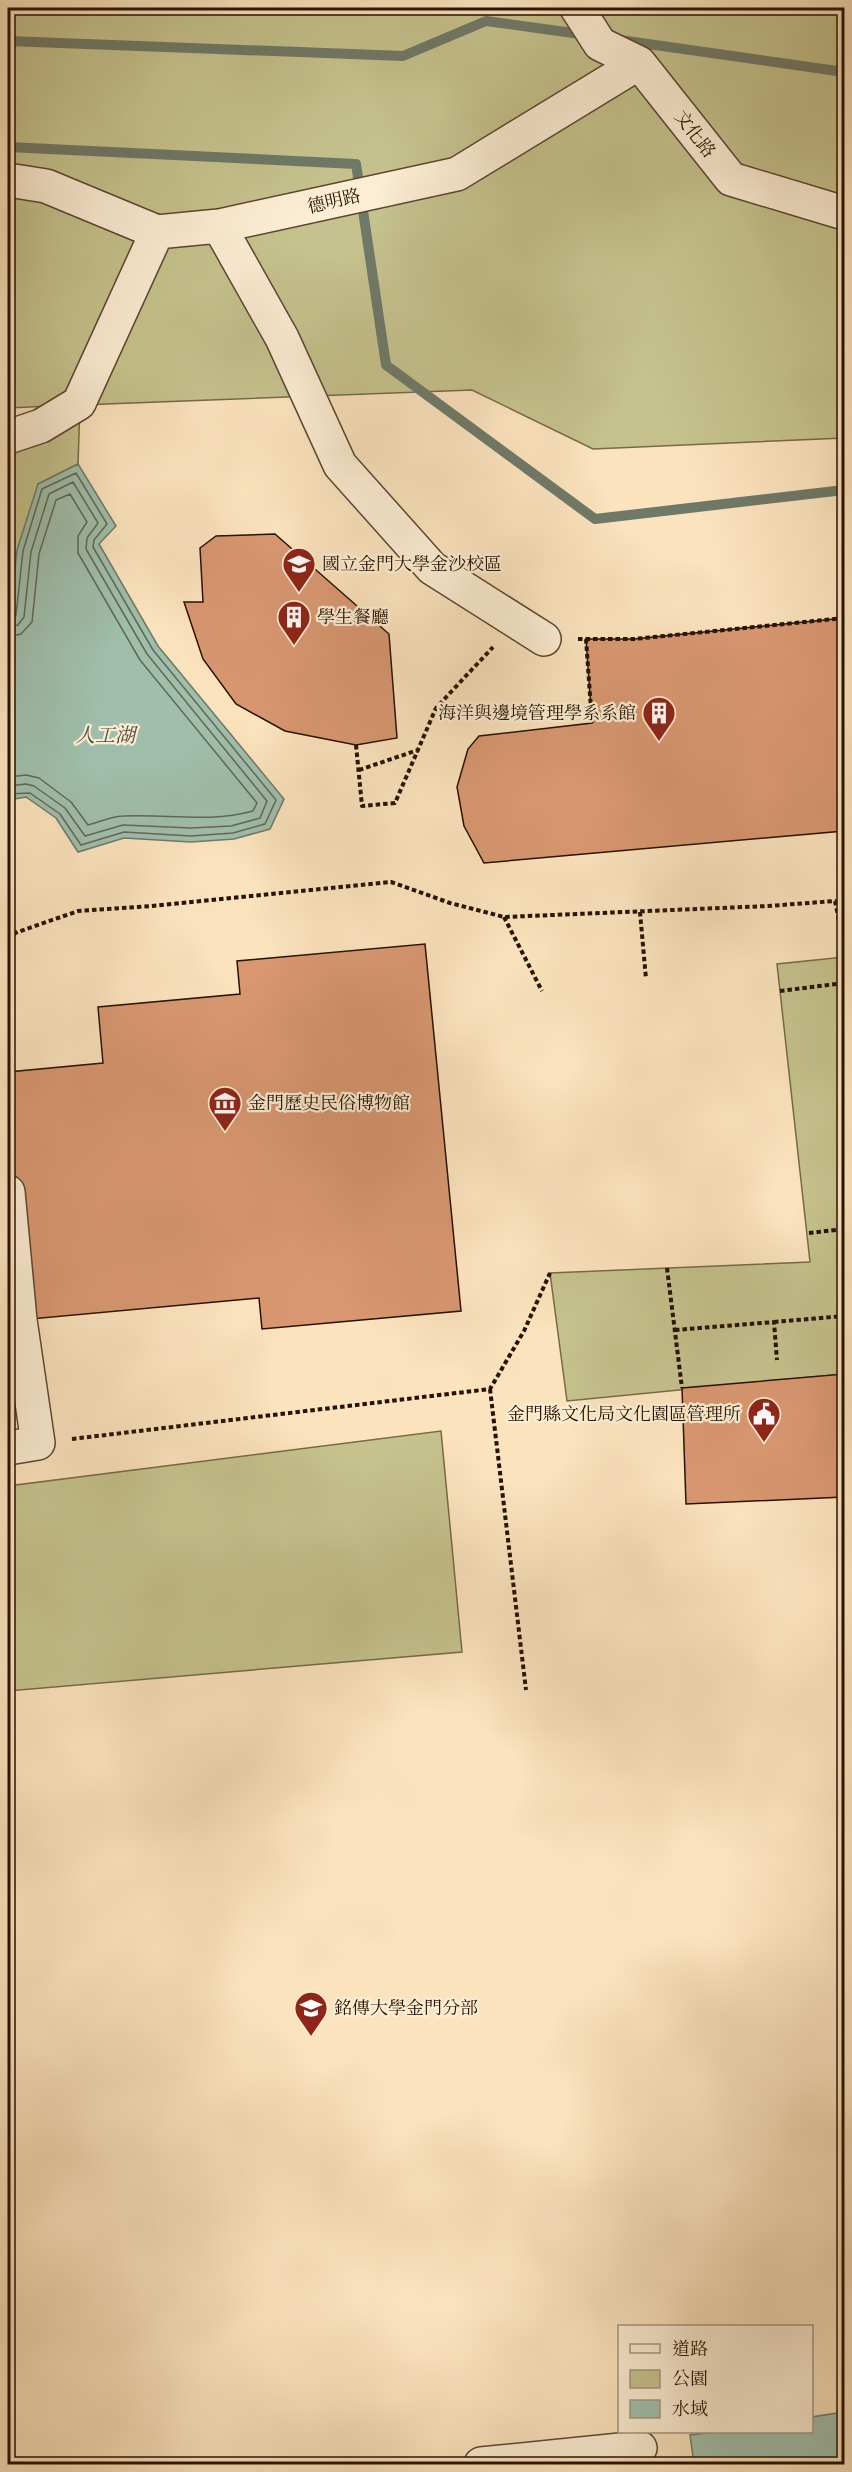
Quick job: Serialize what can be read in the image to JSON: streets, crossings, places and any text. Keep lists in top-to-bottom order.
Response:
{
  "streets": {
    "street": ["文化路", "德明路"]
  },
  "crossings": [
    ["文化路", "德明路"]
  ],
  "water": ["人工湖"],
  "places": {
    "school or university": ["國立金門大學金沙校區", "銘傳大學金門分部"],
    "building": ["學生餐廳", "海洋與邊境管理學系系館"],
    "museum": ["金門歷史民俗博物館"],
    "public building": ["金門縣文化局文化園區管理所"]
  },
  "legend": ["道路", "公園", "水域"]
}
